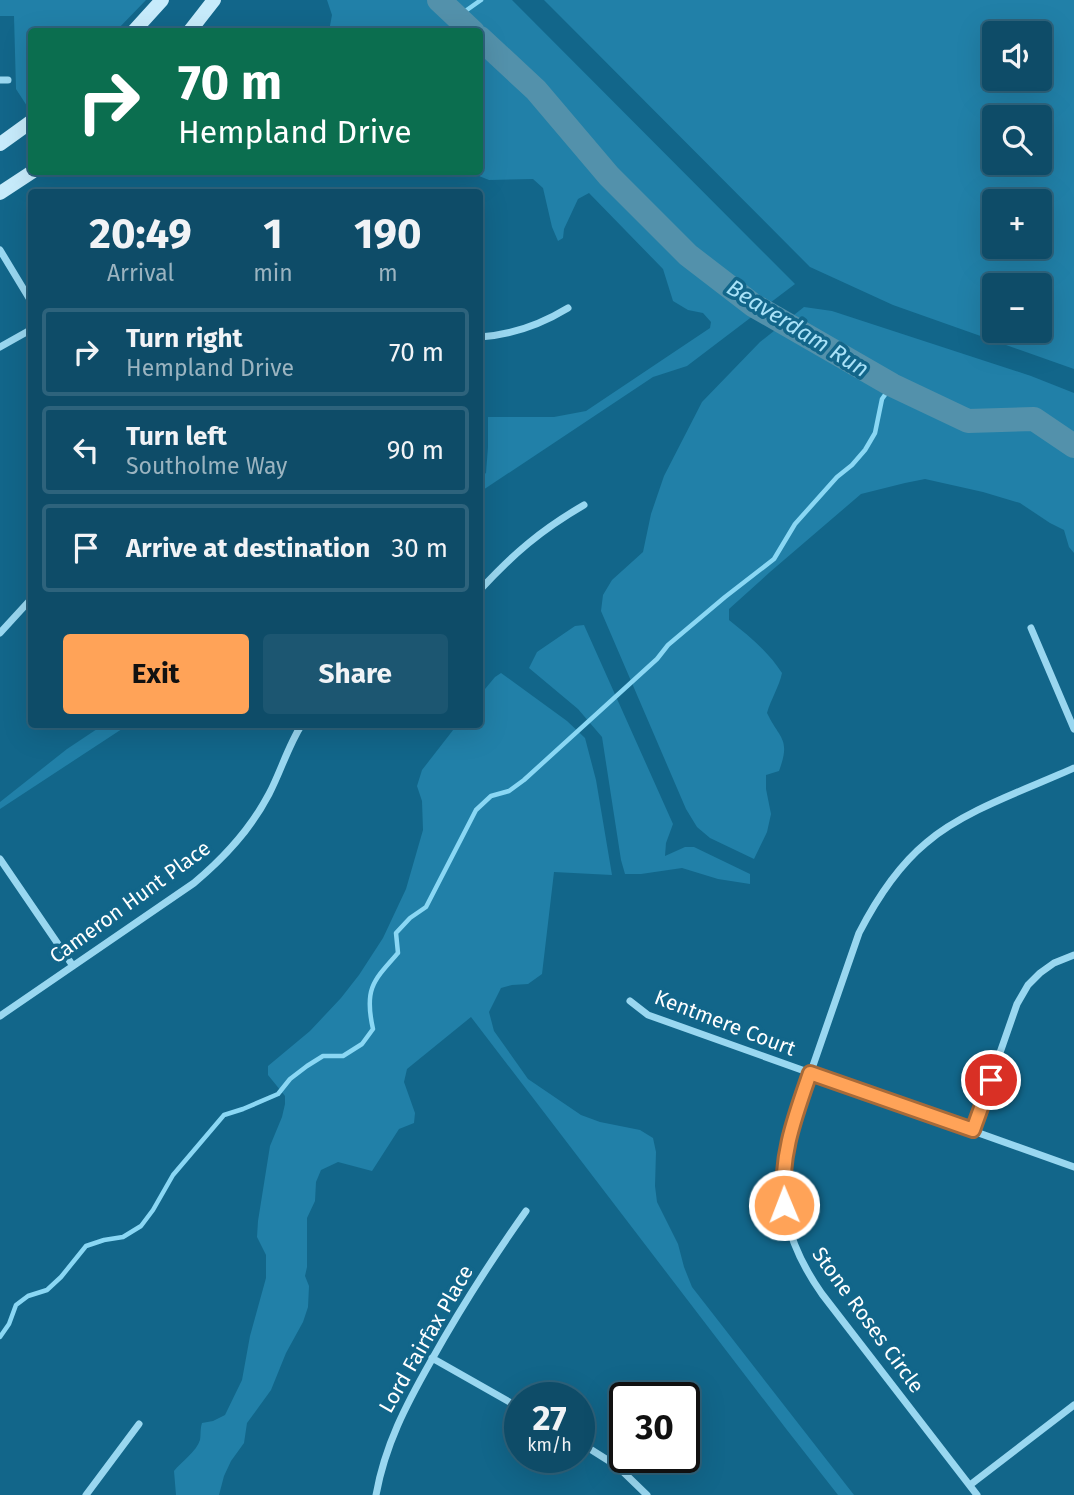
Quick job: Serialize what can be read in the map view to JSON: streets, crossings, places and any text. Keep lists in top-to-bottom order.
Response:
{
  "streets": {
    "street": [
      "Cameron Hunt Place",
      "Kentmere Court",
      "Stone Roses Circle",
      "Lord Fairfax Place"
    ]
  },
  "crossings": [
    ["Kentmere Court", "Stone Roses Circle"]
  ],
  "water": ["Beaverdam Run"],
  "page": {
    "map_buttons": ["+", "−"],
    "turn": ["70 m", "Hempland Drive"],
    "eta": [
      "20:49",
      "Arrival",
      "1",
      "min",
      "190",
      "m"
    ],
    "list": [
      {
        "name": "Turn right",
        "note": "Hempland Drive",
        "value": "70 m"
      },
      {
        "name": "Turn left",
        "note": "Southolme Way",
        "value": "90 m"
      },
      {
        "name": "Arrive at destination",
        "value": "30 m"
      }
    ],
    "buttons": ["Exit", "Share"],
    "speed": "27 km/h",
    "limit": "30"
  }
}
